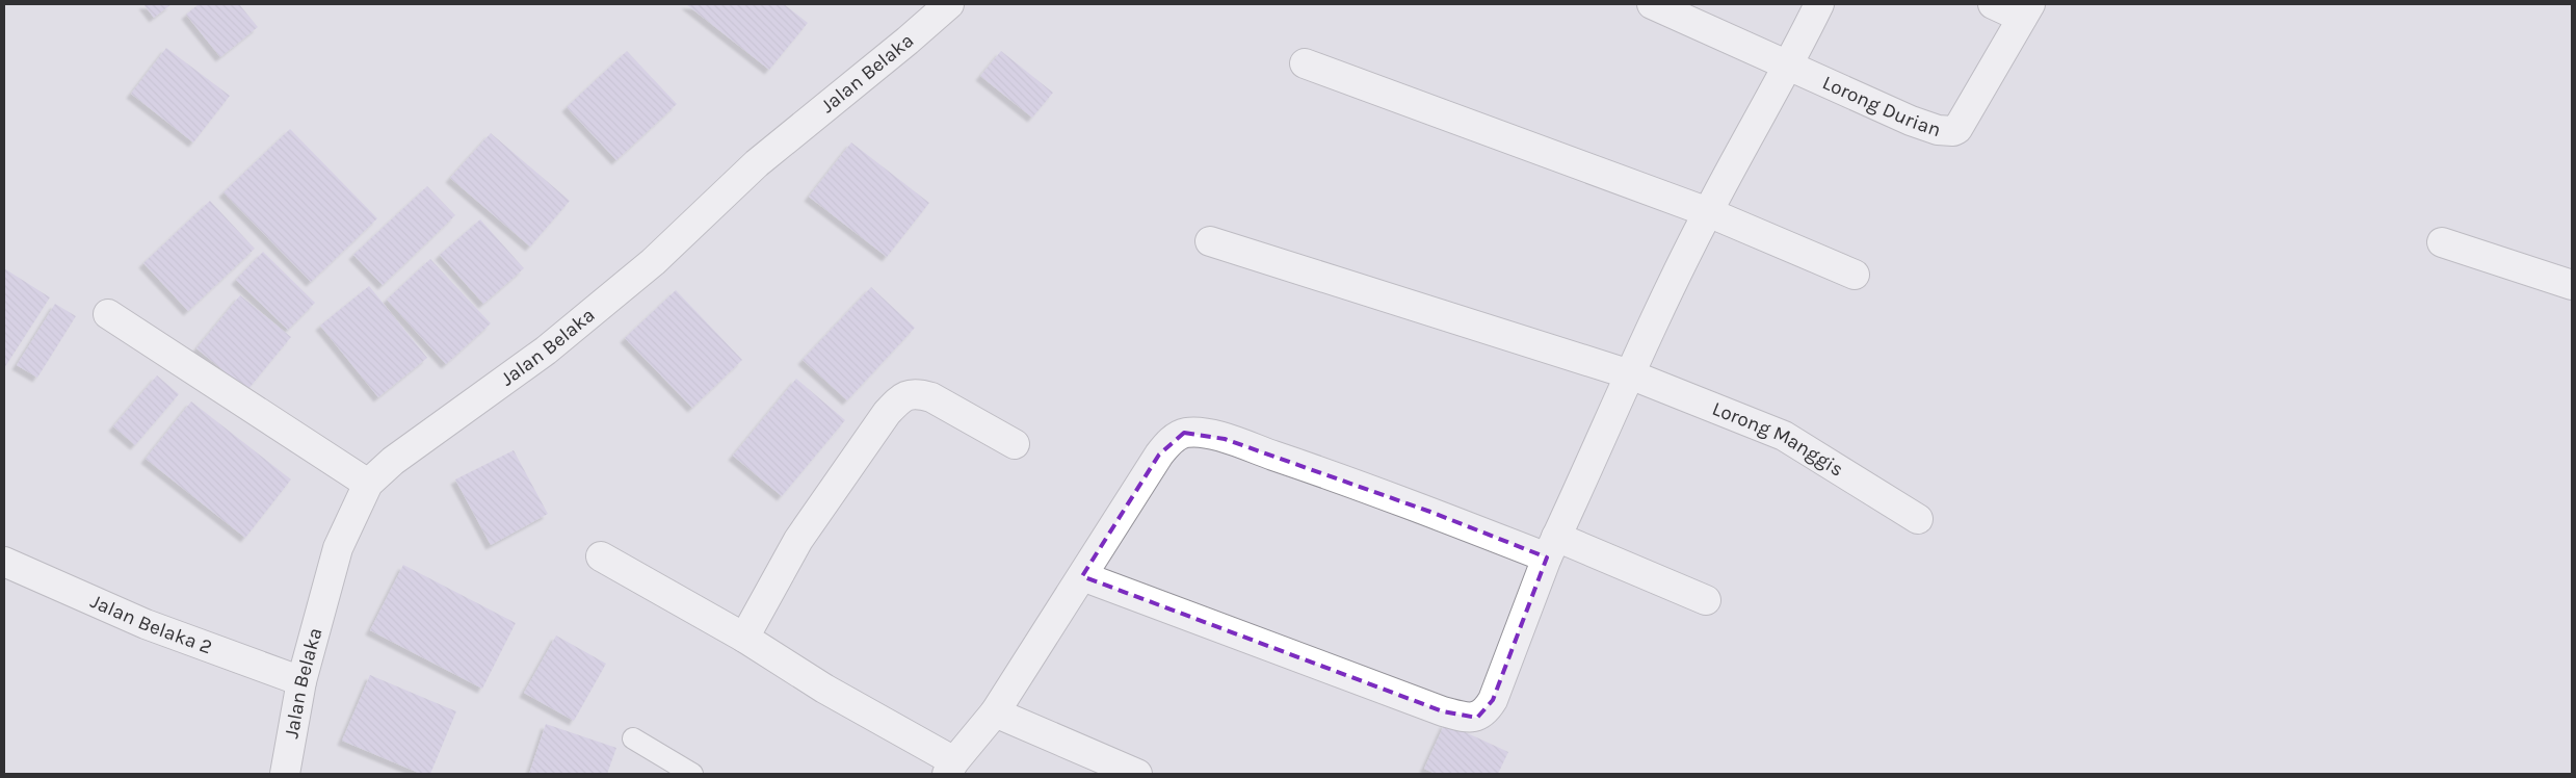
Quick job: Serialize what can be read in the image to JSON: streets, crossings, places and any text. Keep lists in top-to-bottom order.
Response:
{
  "streets": {
    "street": [
      "Jalan Belaka",
      "Lorong Durian",
      "Lorong Manggis",
      "Jalan Belaka 2"
    ]
  },
  "crossings": [
    ["Jalan Belaka", "Jalan Belaka 2"]
  ]
}
